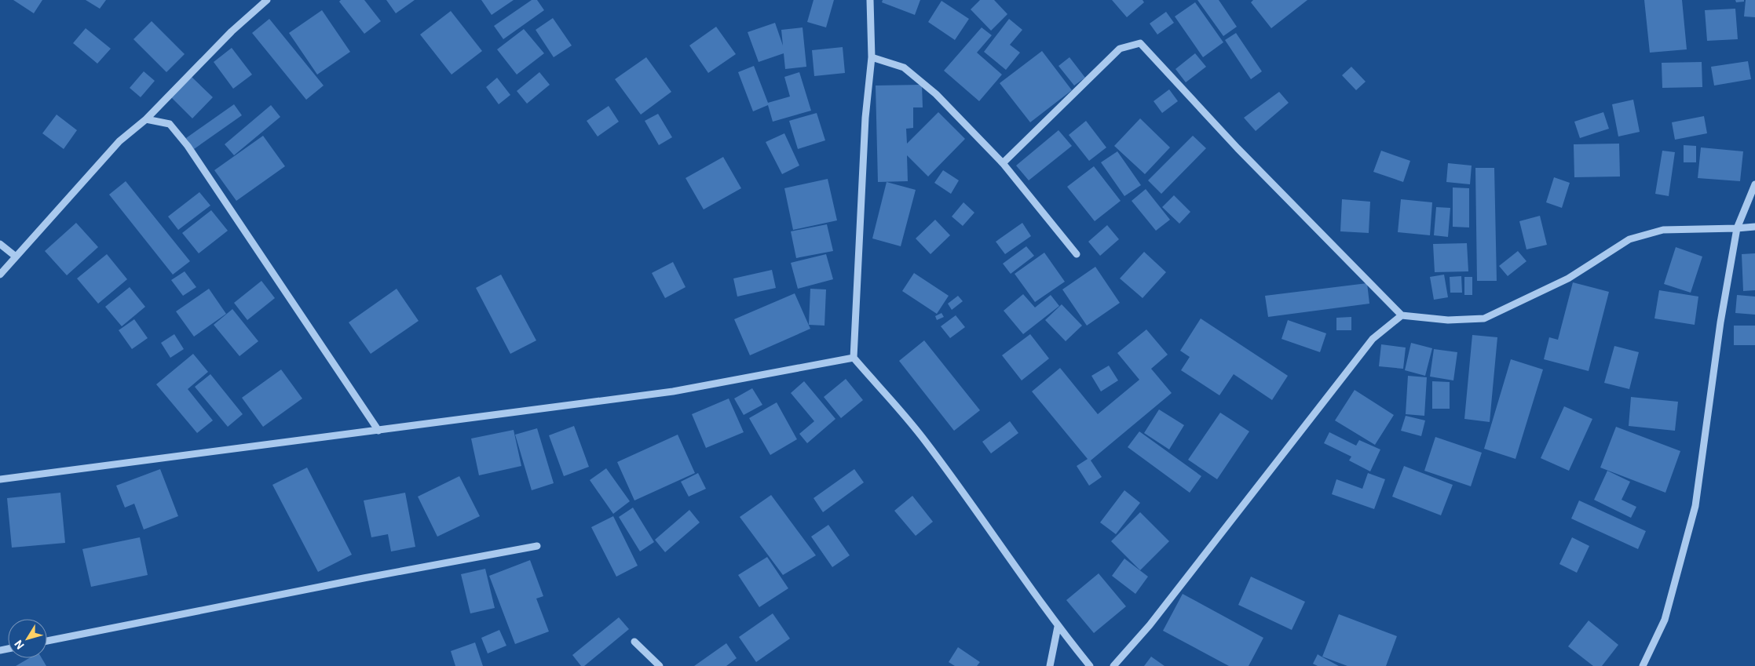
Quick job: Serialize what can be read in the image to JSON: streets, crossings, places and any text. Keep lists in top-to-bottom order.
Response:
{
  "north": "bottom left"
}
